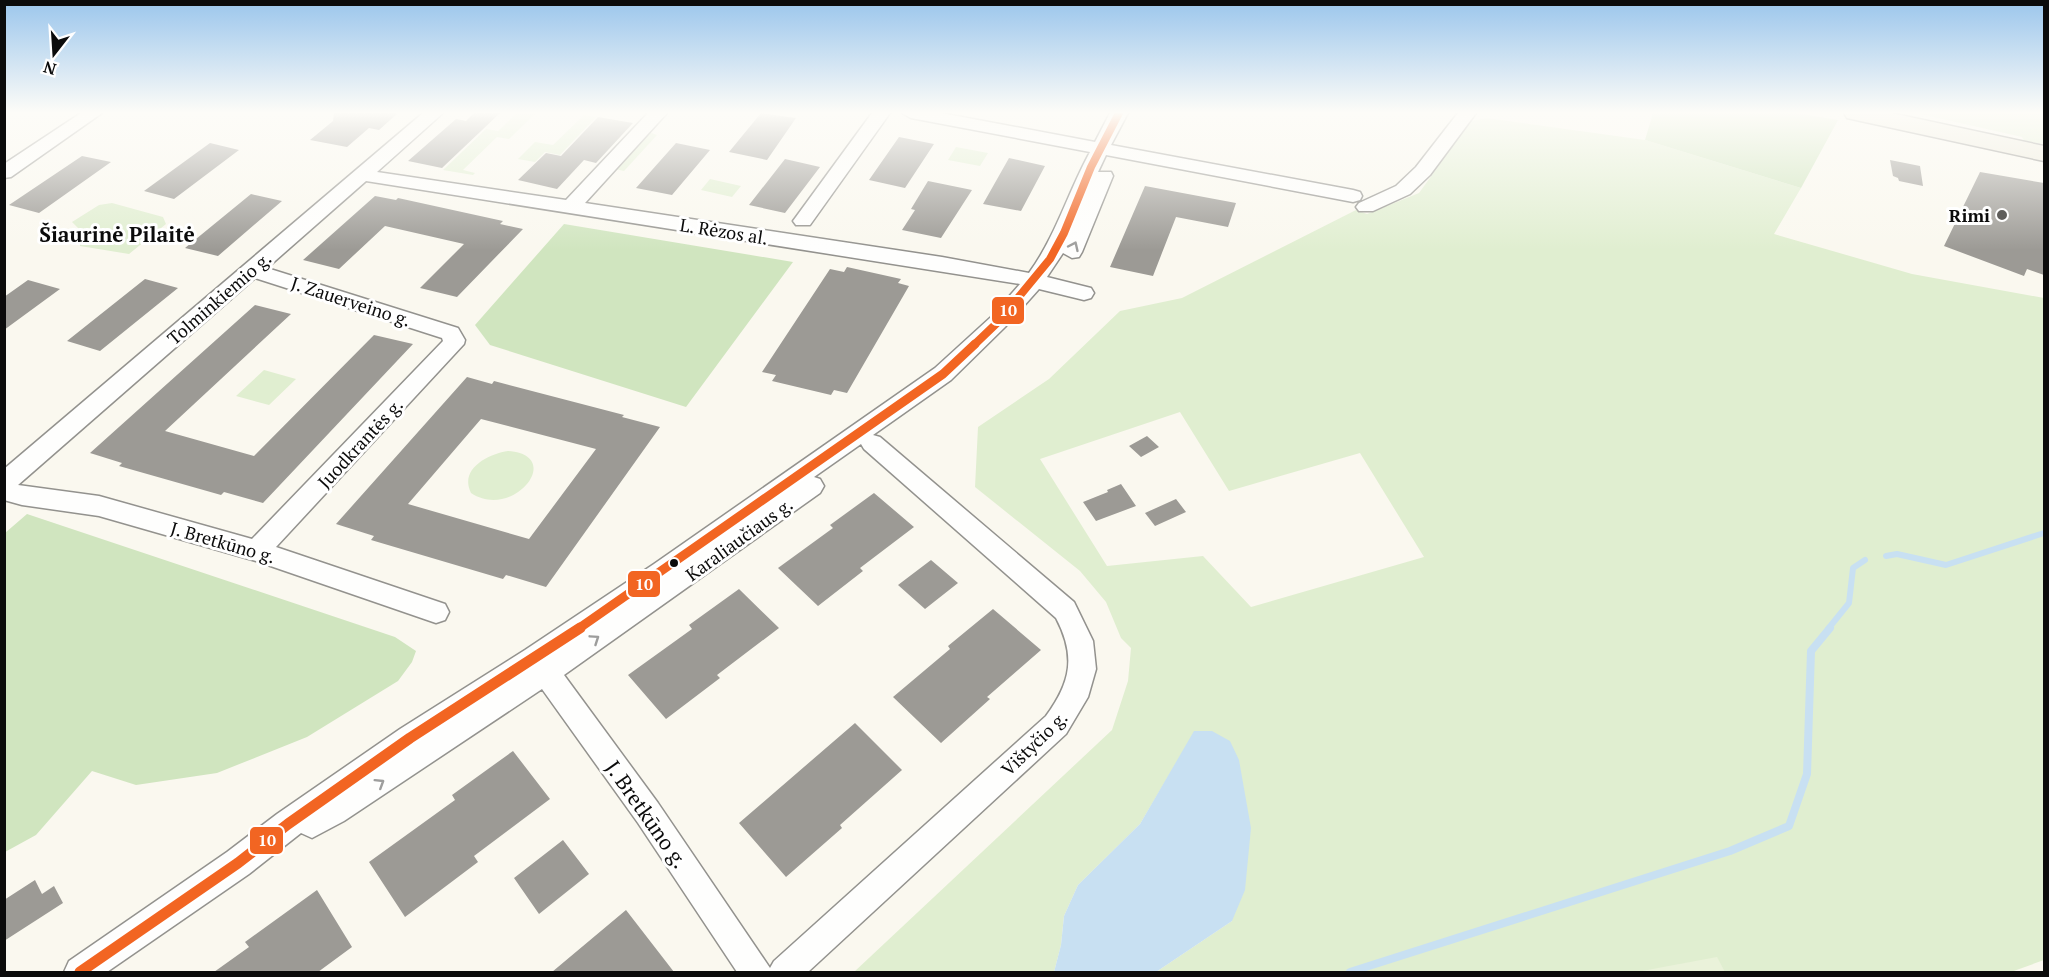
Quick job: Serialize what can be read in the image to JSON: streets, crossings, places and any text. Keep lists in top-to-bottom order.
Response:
{
  "streets": {
    "street": [
      "L. Rėzos al.",
      "Tolminkiemio g.",
      "J. Zauerveino g.",
      "Juodkrantės g.",
      "Karaliaučiaus g.",
      "J. Bretkūno g.",
      "Vištyčio g."
    ]
  },
  "crossings": [
    ["L. Rėzos al.", "Tolminkiemio g."],
    ["L. Rėzos al.", "Karaliaučiaus g."],
    ["Tolminkiemio g.", "J. Zauerveino g."],
    ["J. Zauerveino g.", "Juodkrantės g."],
    ["Juodkrantės g.", "J. Bretkūno g."],
    ["Karaliaučiaus g.", "J. Bretkūno g."],
    ["Karaliaučiaus g.", "Vištyčio g."]
  ],
  "districts": ["Šiaurinė Pilaitė"],
  "places": ["Rimi"],
  "lines": ["transit line 10"],
  "north": "bottom"
}
